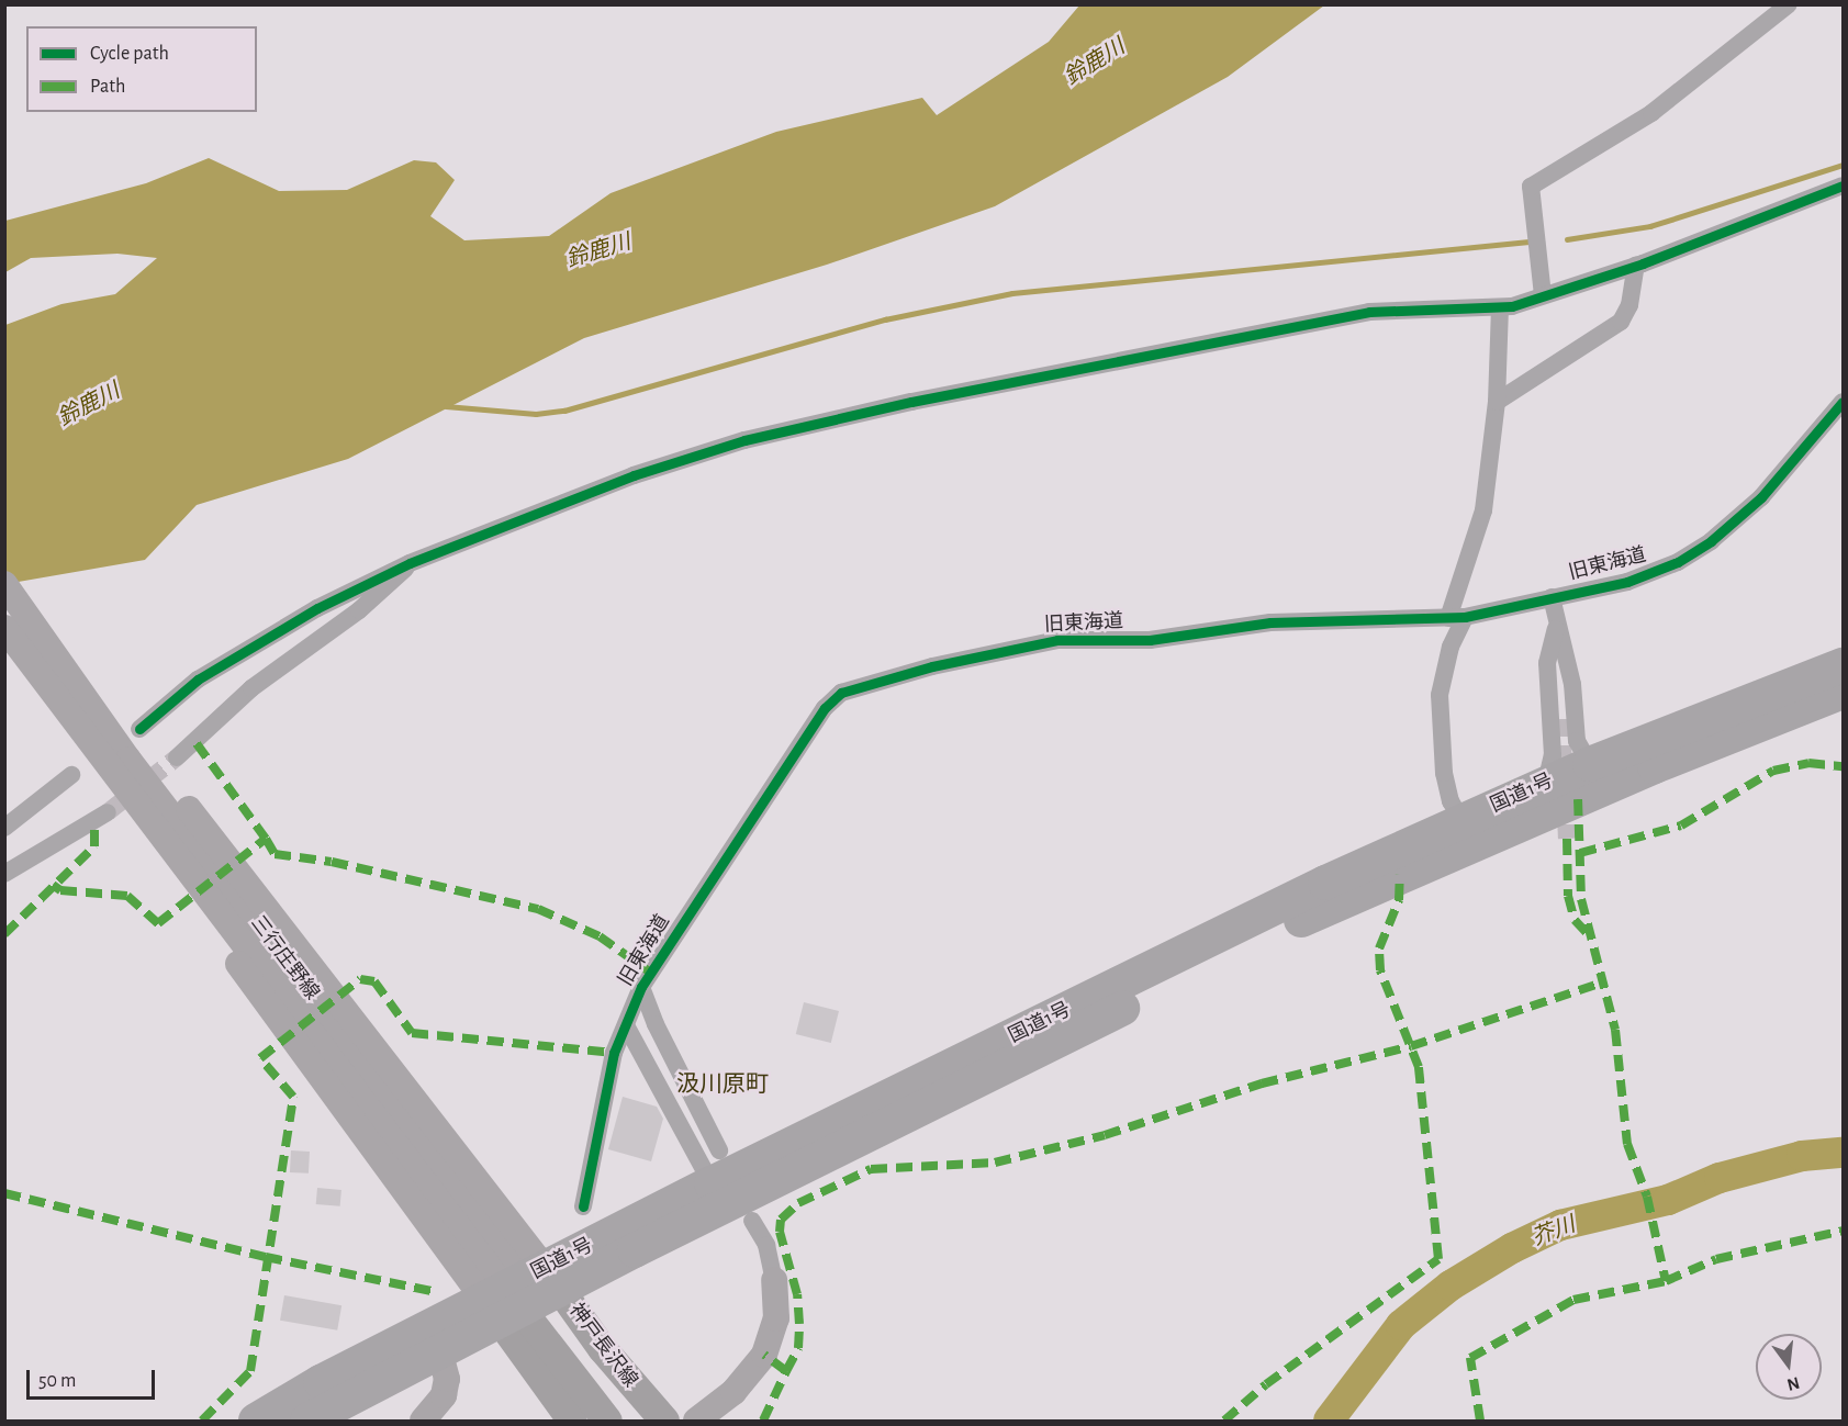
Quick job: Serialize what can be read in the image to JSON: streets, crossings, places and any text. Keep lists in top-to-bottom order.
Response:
{
  "streets": {
    "highway": ["国道1号"],
    "main road": ["三行庄野線", "神戸長沢線"],
    "street": ["旧東海道"]
  },
  "crossings": [
    ["国道1号", "三行庄野線"],
    ["国道1号", "神戸長沢線"],
    ["三行庄野線", "神戸長沢線"]
  ],
  "districts": ["汲川原町"],
  "water": ["鈴鹿川", "芥川"],
  "legend": ["Cycle path", "Path"],
  "scale_bar": "50 m",
  "north": "bottom"
}
